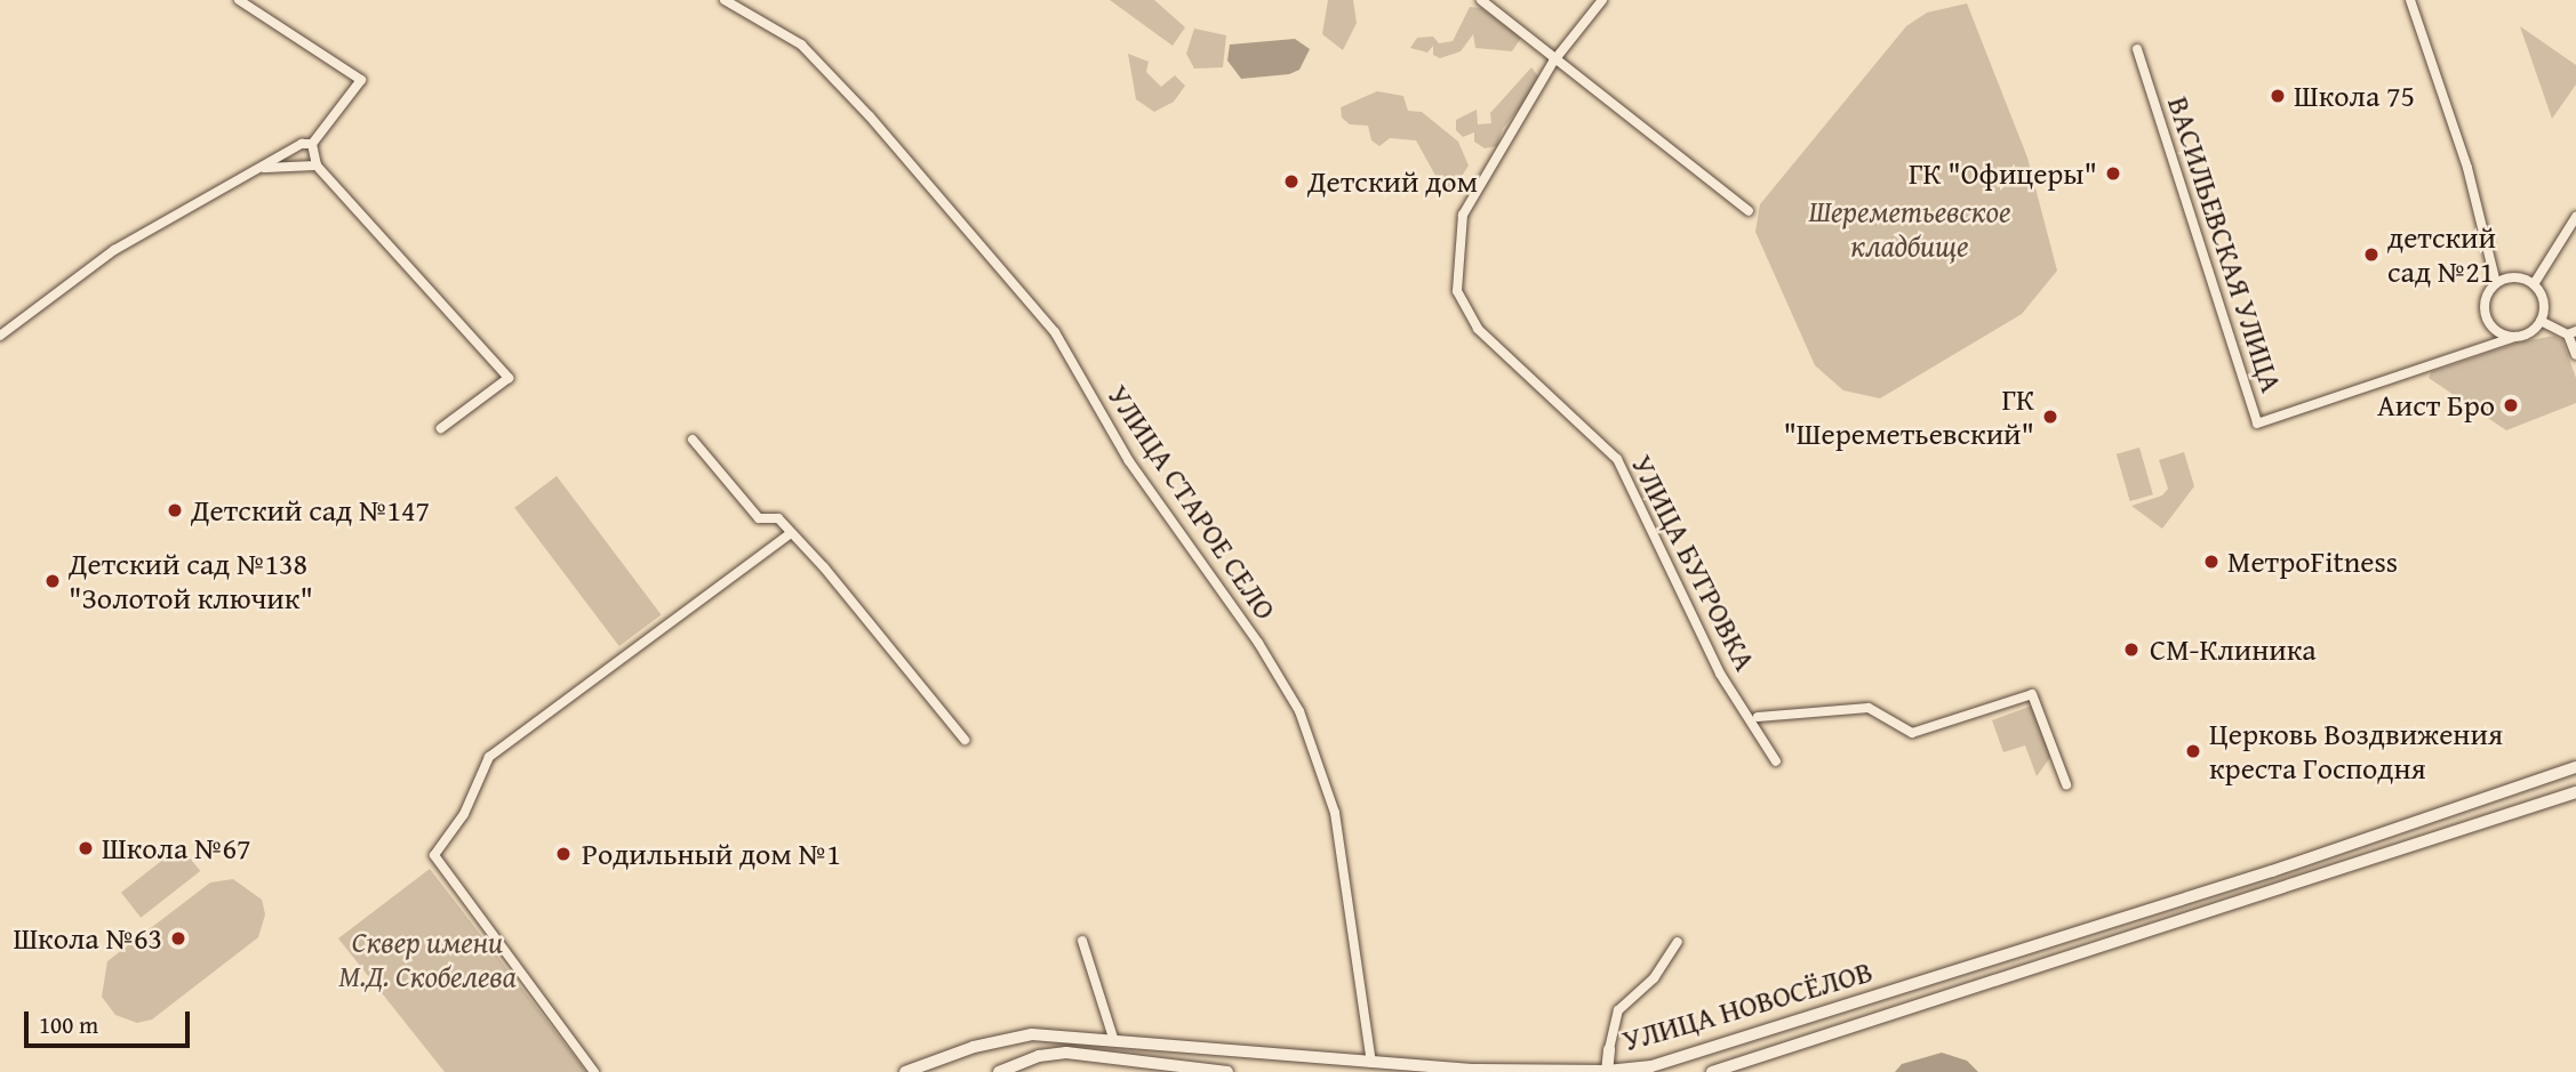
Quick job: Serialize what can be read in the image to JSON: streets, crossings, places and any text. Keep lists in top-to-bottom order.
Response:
{
  "streets": {
    "main road": ["УЛИЦА НОВОСЁЛОВ"],
    "street": ["ВАСИЛЬЕВСКАЯ УЛИЦА", "УЛИЦА СТАРОЕ СЕЛО", "УЛИЦА БУГРОВКА"]
  },
  "crossings": [
    ["УЛИЦА СТАРОЕ СЕЛО", "УЛИЦА НОВОСЁЛОВ"]
  ],
  "parks": ["Шереметьевское кладбище", "Сквер имени М.Д. Скобелева"],
  "places": [
    "Школа 75",
    "ГК \"Офицеры\"",
    "Детский дом",
    "детский сад №21",
    "Аист Бро",
    "ГК \"Шереметьевский\"",
    "Детский сад №147",
    "МетроFitness",
    "Детский сад №138 \"Золотой ключик\"",
    "СМ-Клиника",
    "Церковь Воздвижения креста Господня",
    "Школа №67",
    "Родильный дом №1",
    "Школа №63"
  ],
  "scale_bar": "100 m"
}
